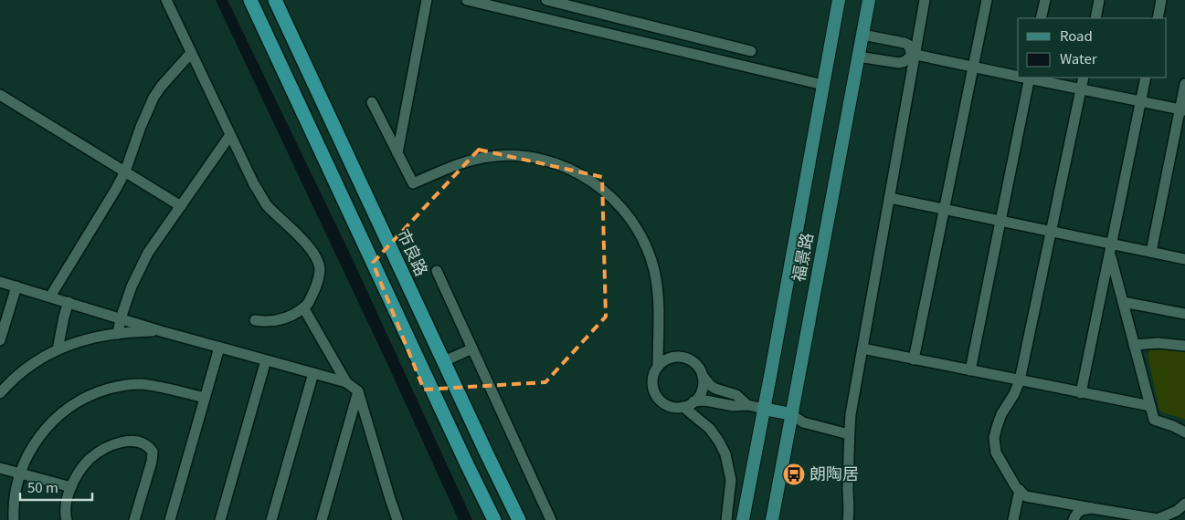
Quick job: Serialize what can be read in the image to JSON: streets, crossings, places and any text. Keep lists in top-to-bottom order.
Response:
{
  "streets": {
    "highway": ["市良路"],
    "main road": ["福景路"]
  },
  "places": {
    "bus stop": ["朗陶居"]
  },
  "legend": ["Road", "Water"],
  "scale_bar": "50 m"
}
